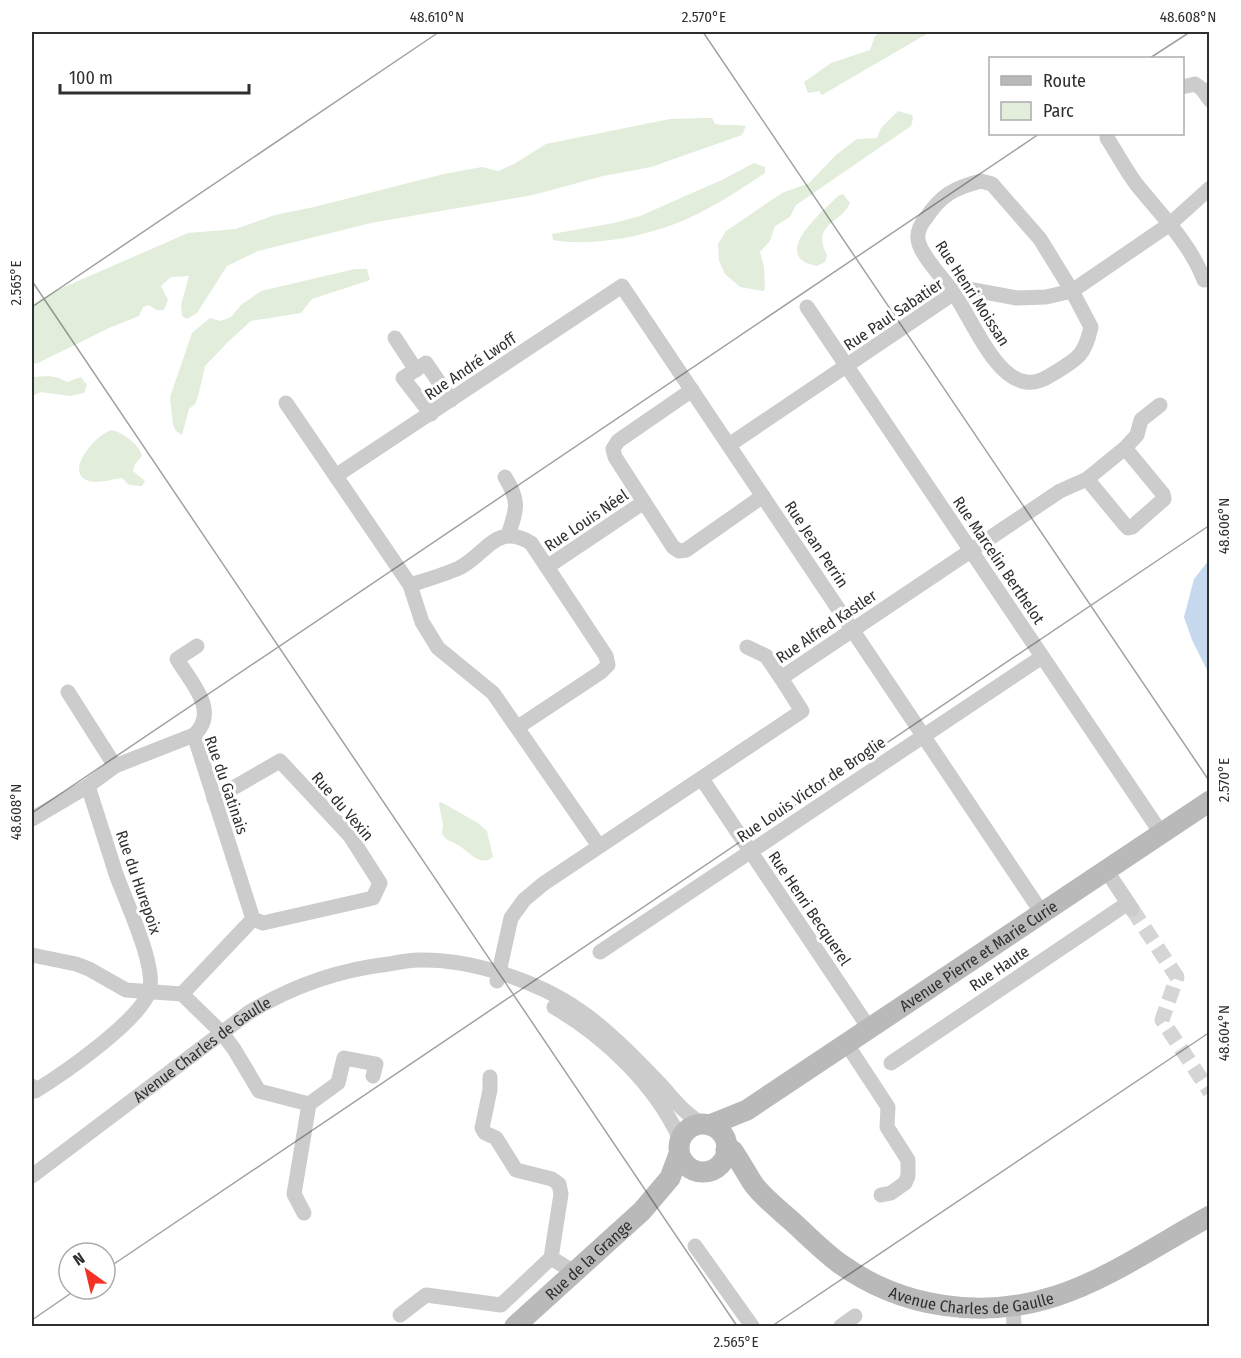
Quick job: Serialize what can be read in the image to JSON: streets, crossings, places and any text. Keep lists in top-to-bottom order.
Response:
{
  "streets": {
    "street": [
      "Rue Henri Moissan",
      "Rue Paul Sabatier",
      "Rue André Lwoff",
      "Rue Louis Néel",
      "Rue Jean Perrin",
      "Rue Marcelin Berthelot",
      "Rue Alfred Kastler",
      "Rue du Gatinais",
      "Rue Louis Victor de Broglie",
      "Rue du Vexin",
      "Rue du Hurepoix",
      "Rue Henri Becquerel",
      "Avenue Pierre et Marie Curie",
      "Rue Haute",
      "Avenue Charles de Gaulle",
      "Rue de la Grange"
    ]
  },
  "crossings": [
    ["Rue Henri Moissan", "Rue Paul Sabatier"],
    ["Rue Paul Sabatier", "Rue Jean Perrin"],
    ["Rue Paul Sabatier", "Rue Marcelin Berthelot"],
    ["Rue André Lwoff", "Rue Jean Perrin"],
    ["Rue Jean Perrin", "Rue Alfred Kastler"],
    ["Rue Jean Perrin", "Rue Louis Victor de Broglie"],
    ["Rue Jean Perrin", "Avenue Pierre et Marie Curie"],
    ["Rue Marcelin Berthelot", "Rue Alfred Kastler"],
    ["Rue Marcelin Berthelot", "Rue Louis Victor de Broglie"],
    ["Rue Marcelin Berthelot", "Avenue Pierre et Marie Curie"],
    ["Rue Alfred Kastler", "Rue Henri Becquerel"],
    ["Rue Alfred Kastler", "Avenue Charles de Gaulle"],
    ["Rue du Gatinais", "Rue du Vexin"],
    ["Rue du Gatinais", "Rue du Hurepoix"],
    ["Rue Louis Victor de Broglie", "Rue Henri Becquerel"],
    ["Rue Henri Becquerel", "Avenue Pierre et Marie Curie"],
    ["Avenue Pierre et Marie Curie", "Rue Haute"],
    ["Avenue Pierre et Marie Curie", "Avenue Charles de Gaulle"],
    ["Avenue Pierre et Marie Curie", "Rue de la Grange"],
    ["Avenue Charles de Gaulle", "Rue de la Grange"]
  ],
  "legend": ["Route", "Parc"],
  "scale_bar": "100 m",
  "north": "top left",
  "coordinates": [
    "48.610°N",
    "2.570°E",
    "48.608°N",
    "2.565°E",
    "48.606°N",
    "48.604°N"
  ]
}
